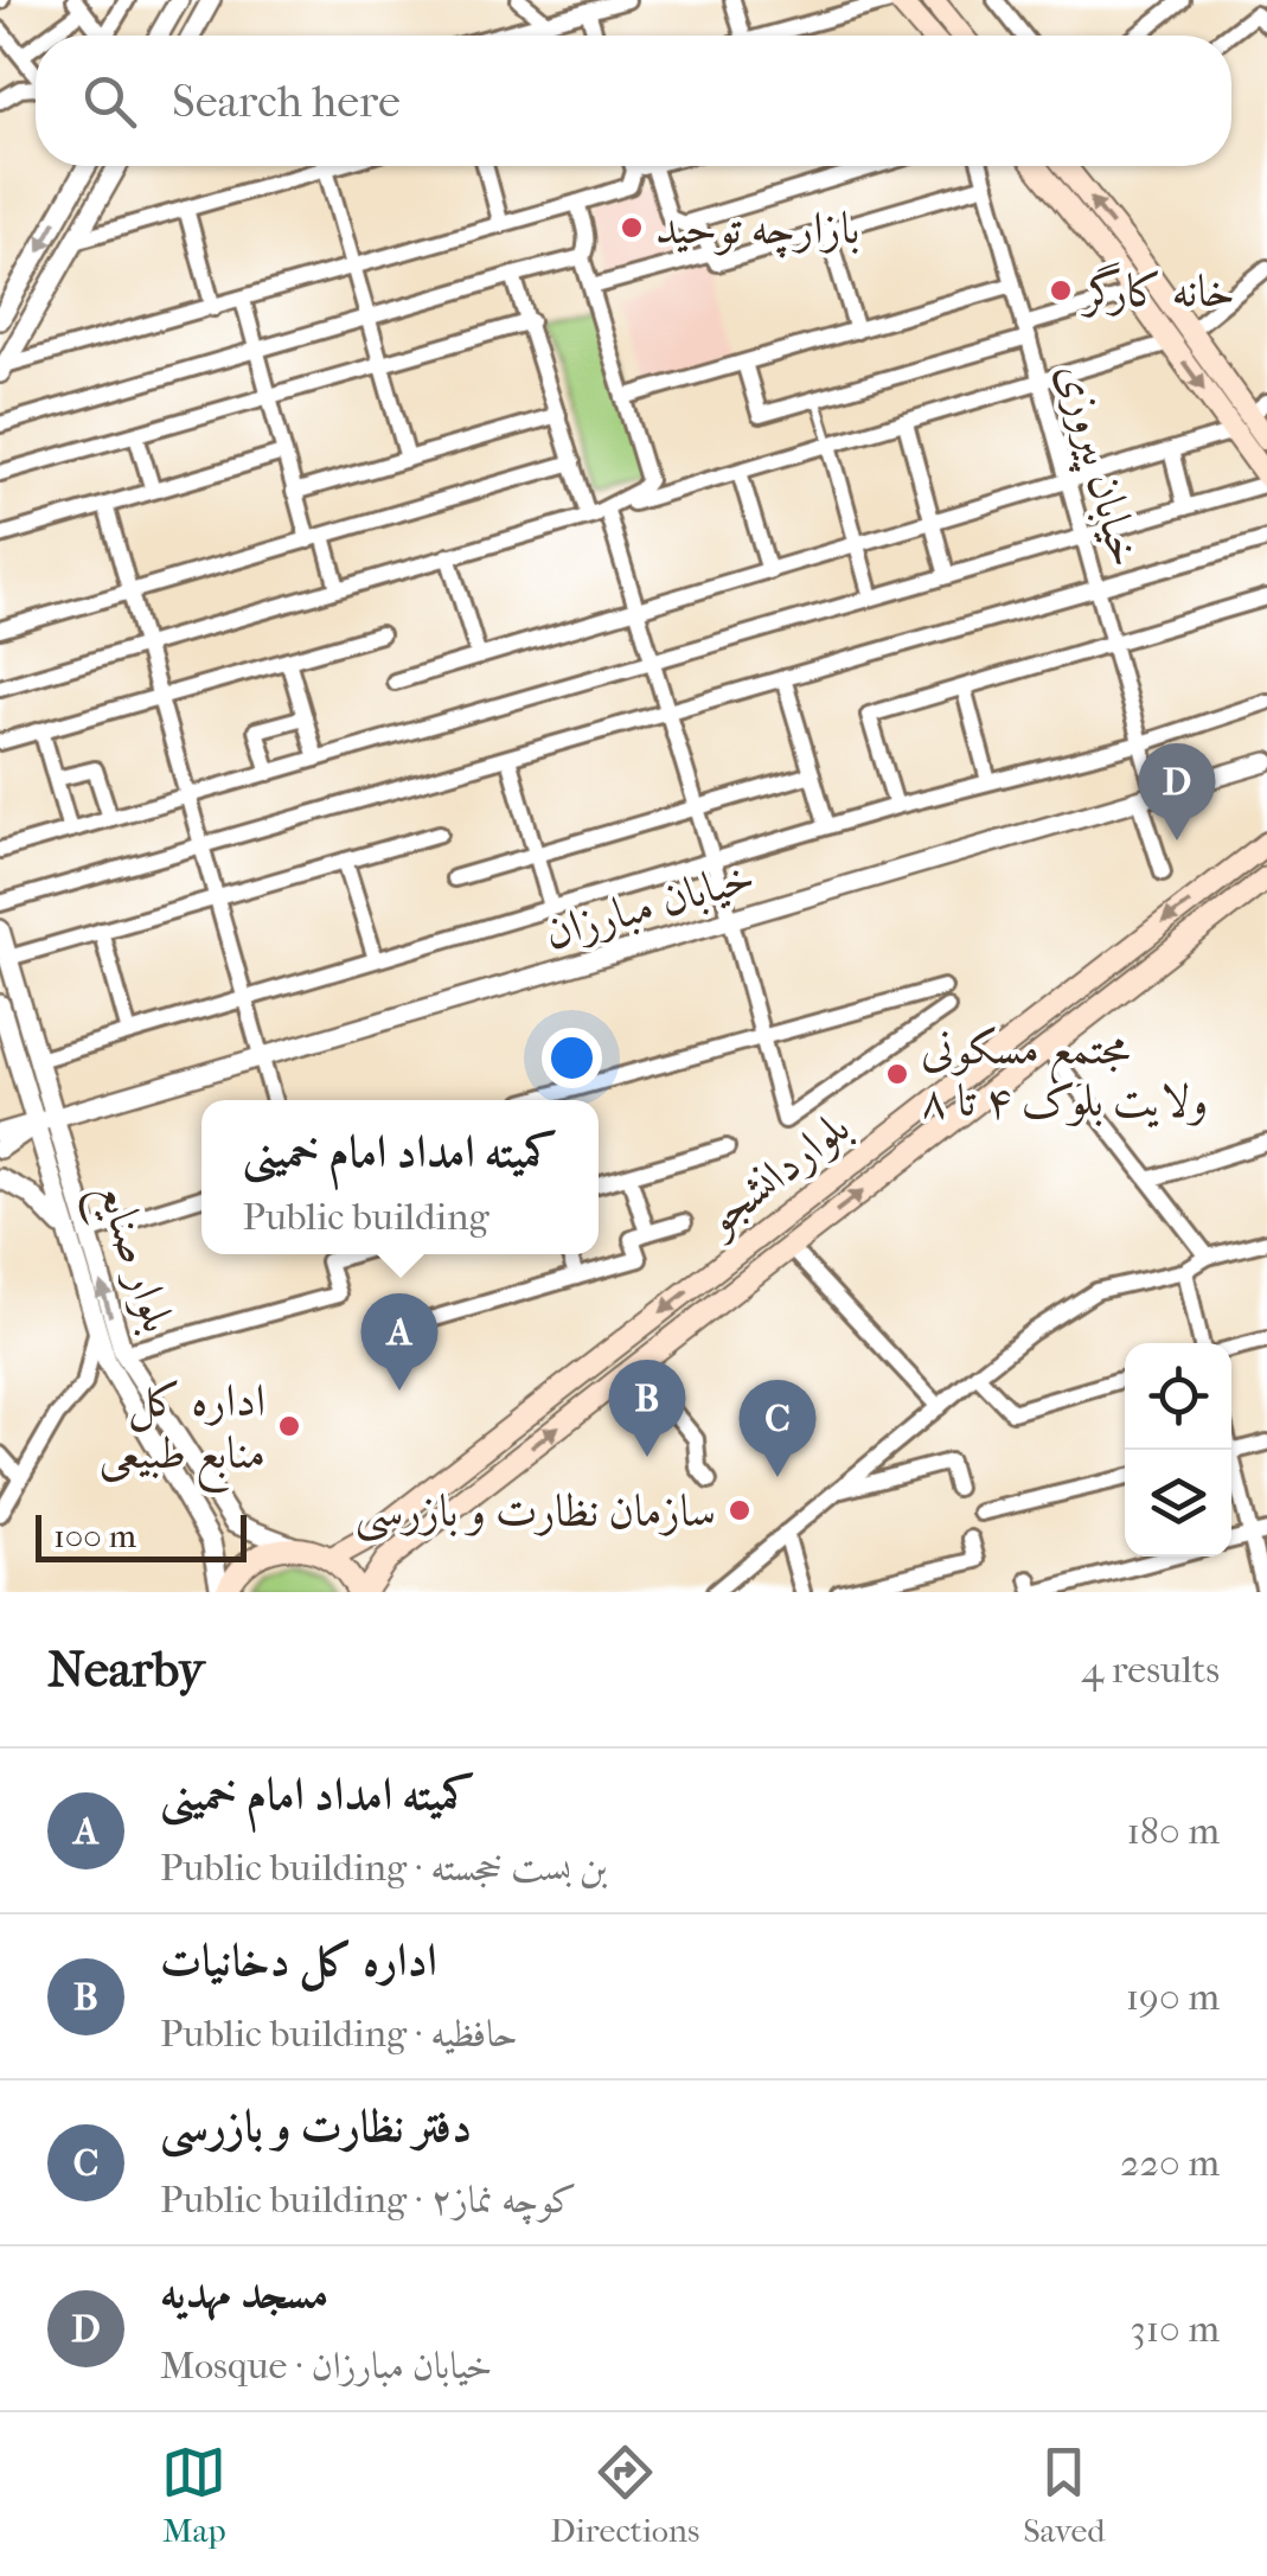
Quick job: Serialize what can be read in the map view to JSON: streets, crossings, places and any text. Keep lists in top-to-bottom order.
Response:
{
  "streets": {
    "main road": ["بلواردانشجو"],
    "street": ["خیابان پیروزی", "خیابان مبارزان", "بلوار صنایع"]
  },
  "crossings": [
    ["خیابان پیروزی", "خیابان مبارزان"],
    ["خیابان مبارزان", "بلوار صنایع"]
  ],
  "places": [
    "بازارچه توحید",
    "خانه کارگر",
    "مجتمع مسکونی ولایت بلوک ۴ تا ۸",
    "اداره کل منابع طبیعی",
    "سازمان نظارت و بازرسی"
  ],
  "scale_bar": "100 m",
  "page": {
    "search": "Search here",
    "pins": [
      "D",
      "A",
      "B",
      "C"
    ],
    "popup": ["کمیته امداد امام خمینی", "Public building"],
    "scale": "100 m",
    "heading": ["Nearby", "4 results"],
    "list": [
      {
        "mark": "A",
        "name": "کمیته امداد امام خمینی",
        "note": "Public building · بن بست خجسته",
        "value": "180 m"
      },
      {
        "mark": "B",
        "name": "اداره کل دخانیات",
        "note": "Public building · حافظیه",
        "value": "190 m"
      },
      {
        "mark": "C",
        "name": "دفتر نظارت و بازرسی",
        "note": "Public building · کوچه نماز۲",
        "value": "220 m"
      },
      {
        "mark": "D",
        "name": "مسجد مهدیه",
        "note": "Mosque · خیابان مبارزان",
        "value": "310 m"
      }
    ],
    "nav": ["Map", "Directions", "Saved"]
  }
}
